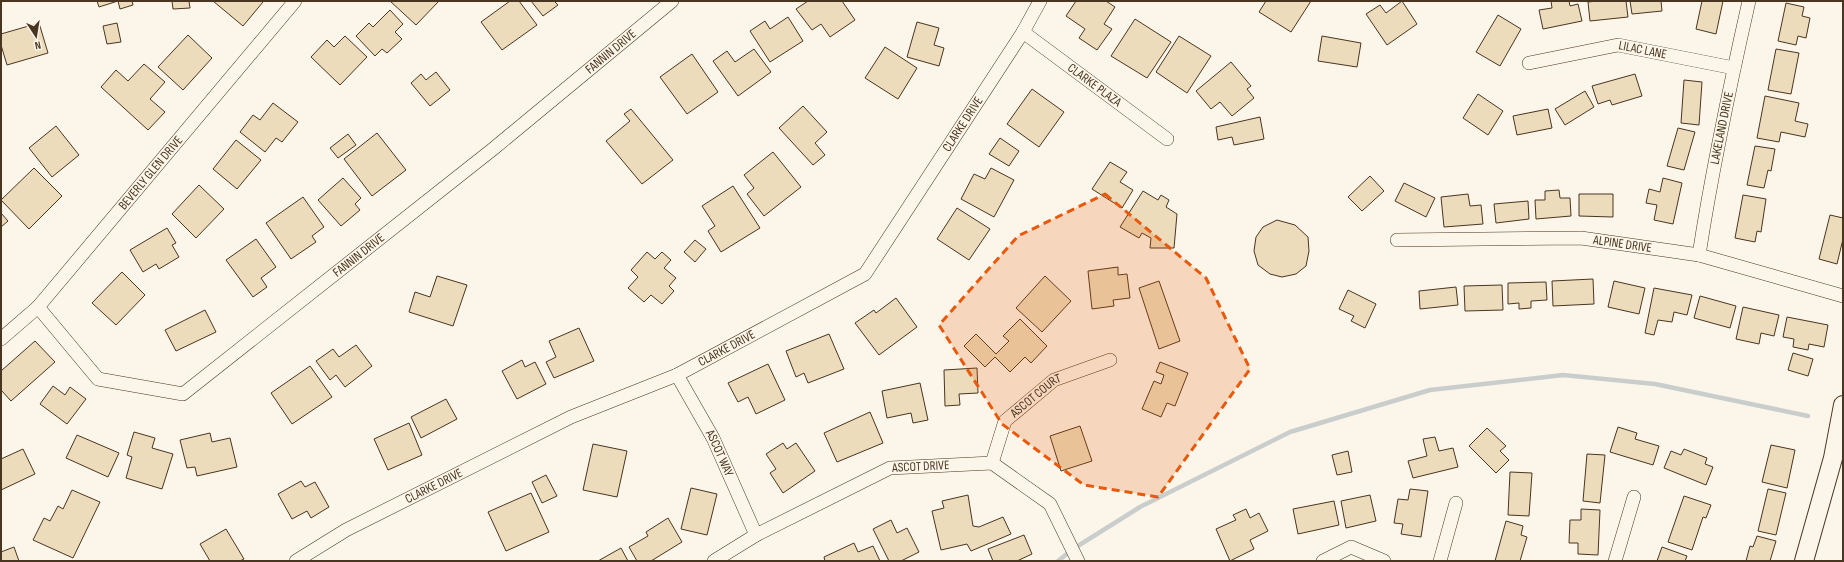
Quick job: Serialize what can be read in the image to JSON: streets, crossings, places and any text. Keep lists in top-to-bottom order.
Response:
{
  "streets": {
    "street": [
      "LILAC LANE",
      "FANNIN DRIVE",
      "CLARKE PLAZA",
      "CLARKE DRIVE",
      "LAKELAND DRIVE",
      "BEVERLY GLEN DRIVE",
      "ALPINE DRIVE",
      "ASCOT COURT",
      "ASCOT WAY",
      "ASCOT DRIVE"
    ]
  },
  "crossings": [
    ["LILAC LANE", "LAKELAND DRIVE"],
    ["FANNIN DRIVE", "BEVERLY GLEN DRIVE"],
    ["CLARKE PLAZA", "CLARKE DRIVE"],
    ["CLARKE DRIVE", "ASCOT WAY"],
    ["LAKELAND DRIVE", "ALPINE DRIVE"],
    ["ASCOT COURT", "ASCOT DRIVE"],
    ["ASCOT WAY", "ASCOT DRIVE"]
  ],
  "north": "bottom"
}
